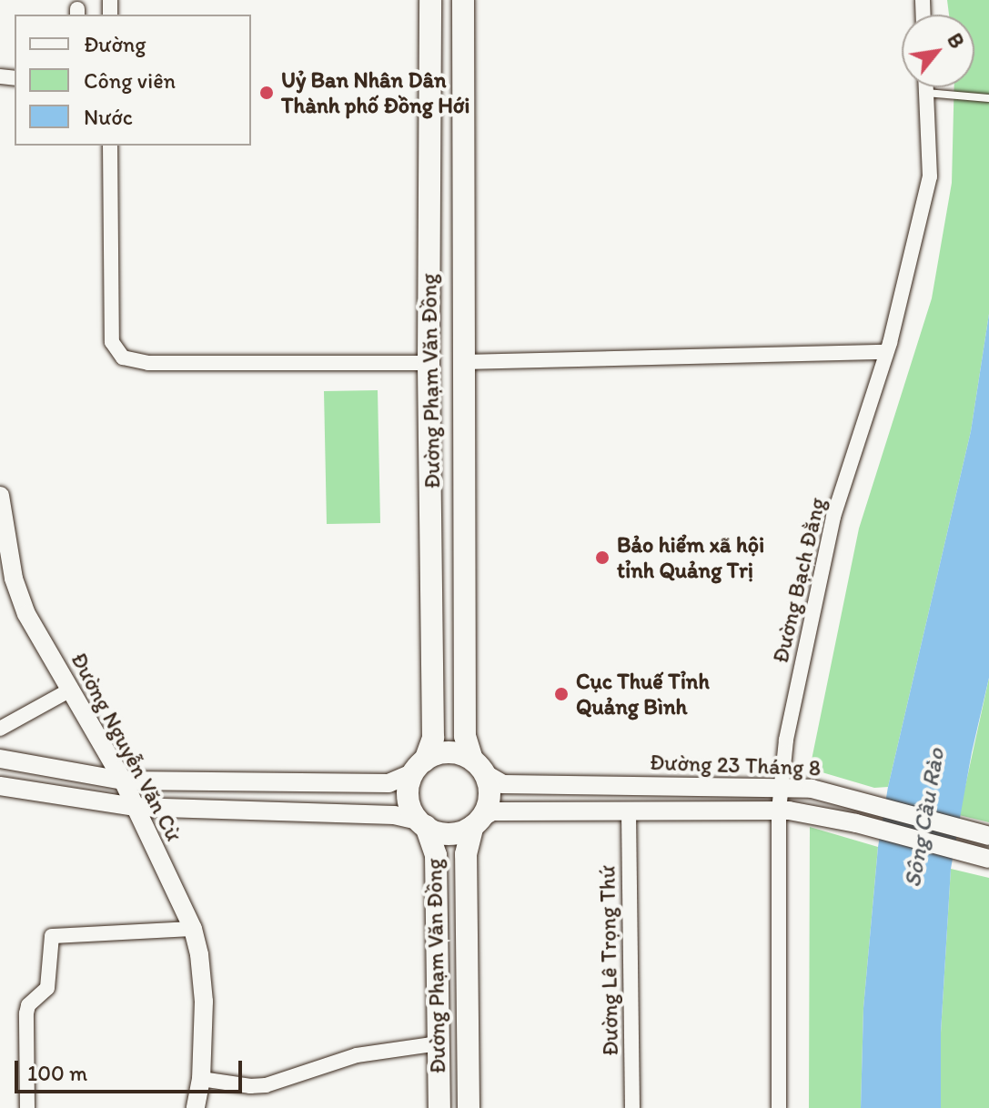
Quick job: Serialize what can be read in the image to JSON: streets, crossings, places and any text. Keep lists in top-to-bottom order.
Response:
{
  "streets": {
    "main road": ["Đường Phạm Văn Đồng"],
    "street": [
      "Đường Bạch Đằng",
      "Đường Nguyễn Văn Cừ",
      "Đường 23 Tháng 8",
      "Đường Lê Trọng Thứ"
    ]
  },
  "crossings": [
    ["Đường Phạm Văn Đồng", "Đường 23 Tháng 8"],
    ["Đường Bạch Đằng", "Đường 23 Tháng 8"],
    ["Đường 23 Tháng 8", "Đường Lê Trọng Thứ"]
  ],
  "water": ["Sông Cầu Rào"],
  "places": ["Uỷ Ban Nhân Dân Thành phố Đồng Hới", "Bảo hiểm xã hội tỉnh Quảng Trị", "Cục Thuế Tỉnh Quảng Bình"],
  "legend": ["Đường", "Công viên", "Nước"],
  "scale_bar": "100 m",
  "north": "top right"
}
